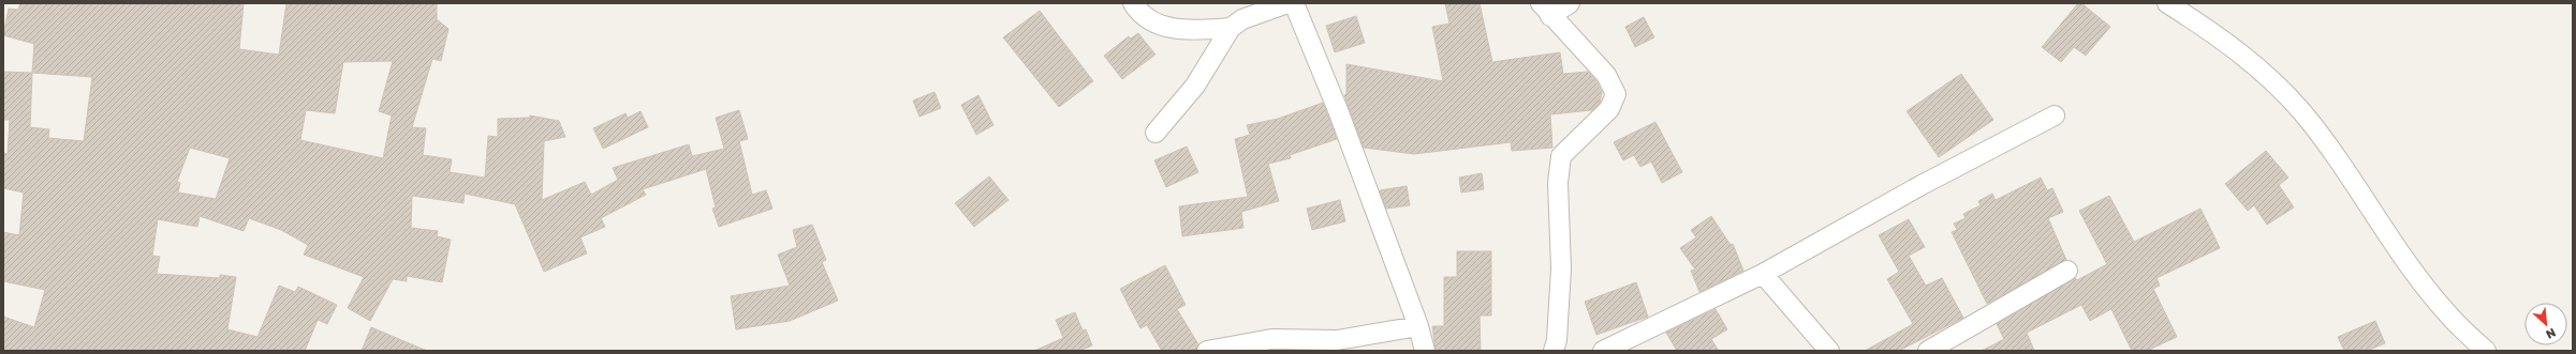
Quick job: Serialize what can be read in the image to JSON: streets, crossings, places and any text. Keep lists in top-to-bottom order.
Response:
{
  "north": "bottom right"
}
